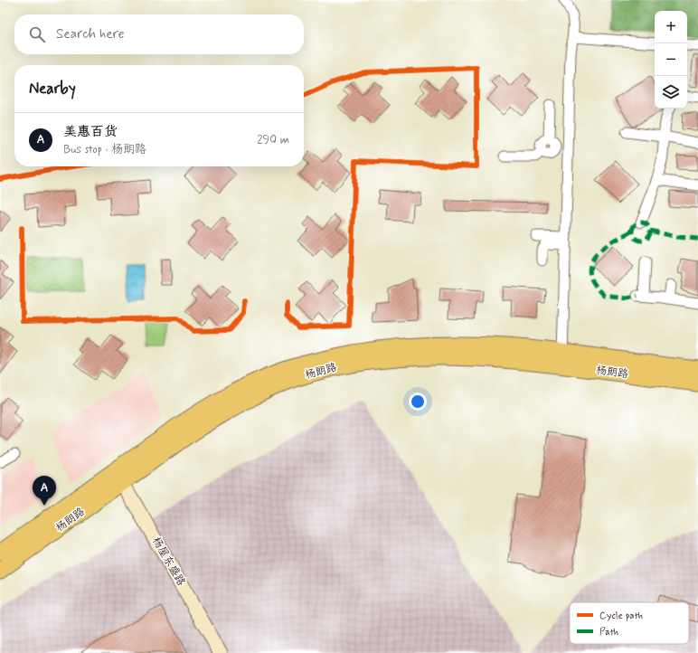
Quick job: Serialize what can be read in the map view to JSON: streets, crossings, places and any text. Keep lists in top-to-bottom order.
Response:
{
  "streets": {
    "main road": ["杨朗路"],
    "street": ["杨屋东盛路"]
  },
  "crossings": [
    ["杨朗路", "杨屋东盛路"]
  ],
  "legend": ["Cycle path", "Path"],
  "page": {
    "map_buttons": ["+", "−"],
    "search": "Search here",
    "heading": "Nearby",
    "list": [
      {
        "mark": "A",
        "name": "美惠百货",
        "note": "Bus stop · 杨朗路",
        "value": "290 m"
      }
    ],
    "pins": "A"
  }
}
